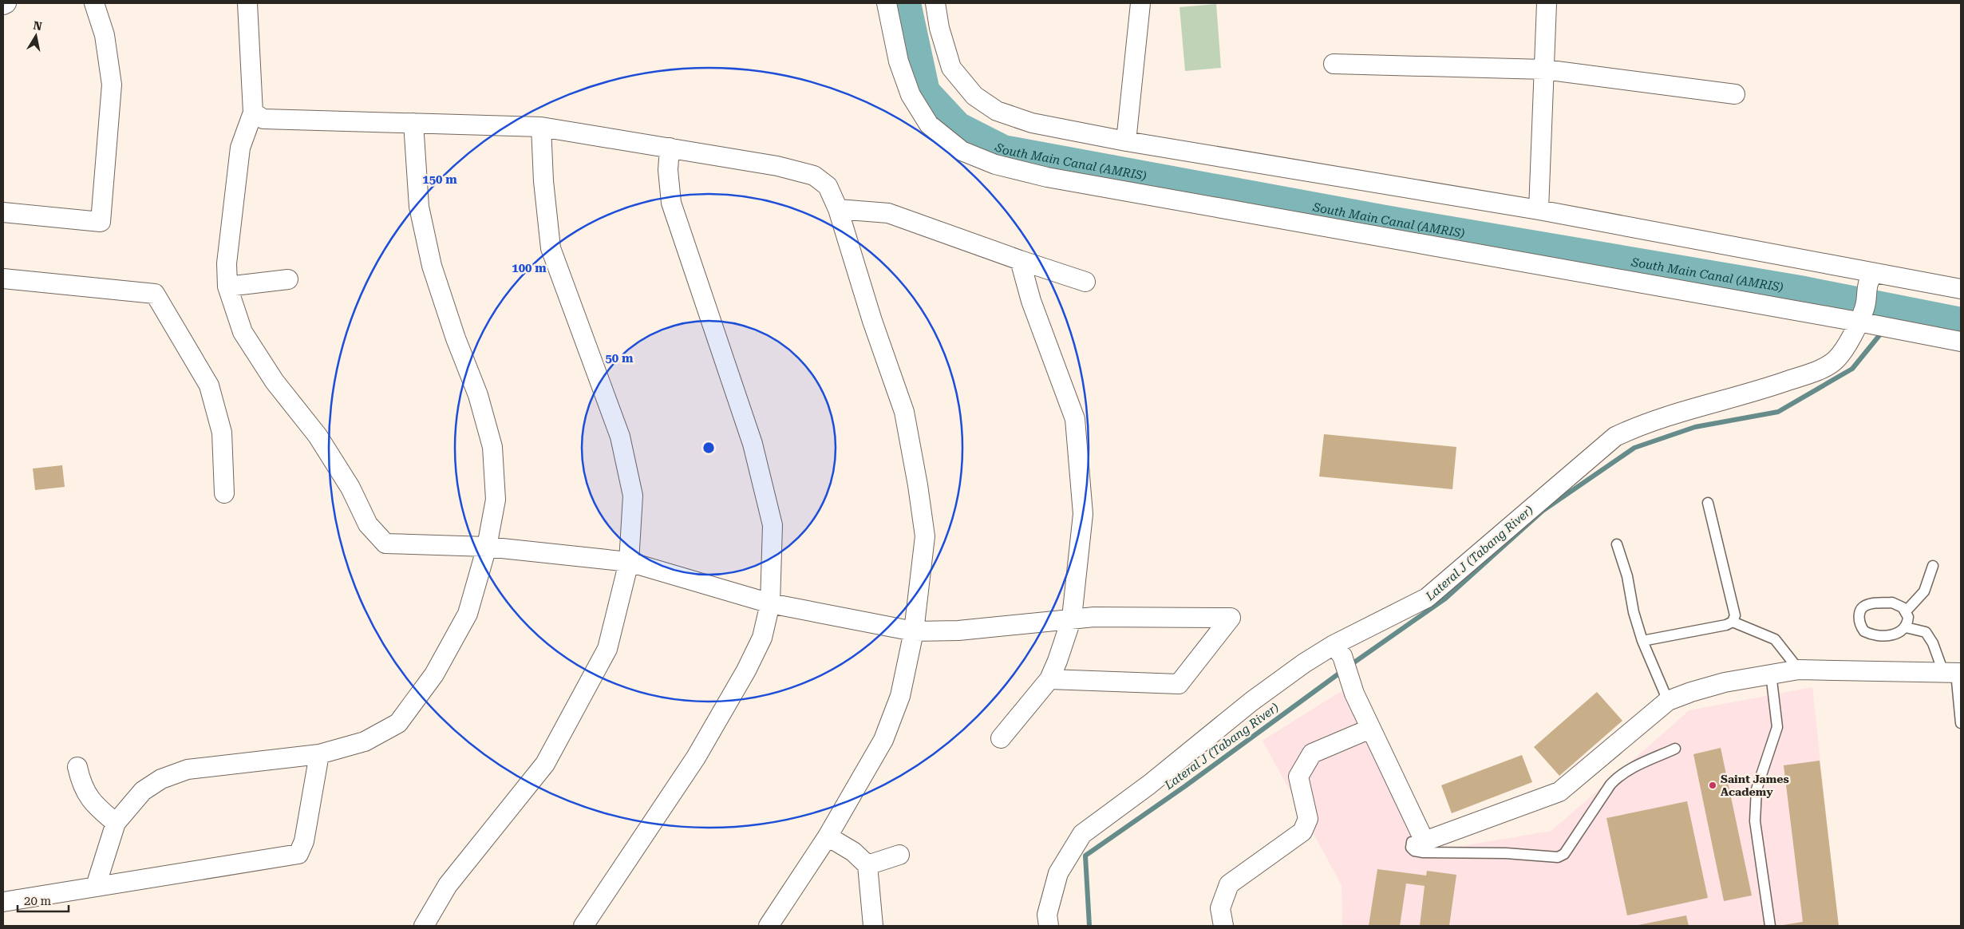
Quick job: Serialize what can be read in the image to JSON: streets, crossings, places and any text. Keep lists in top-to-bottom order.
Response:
{
  "water": ["South Main Canal (AMRIS)", "Lateral J (Tabang River)"],
  "places": ["Saint James Academy"],
  "scale_bar": "20 m",
  "north": "top",
  "rings": ["150 m", "100 m", "50 m"]
}
